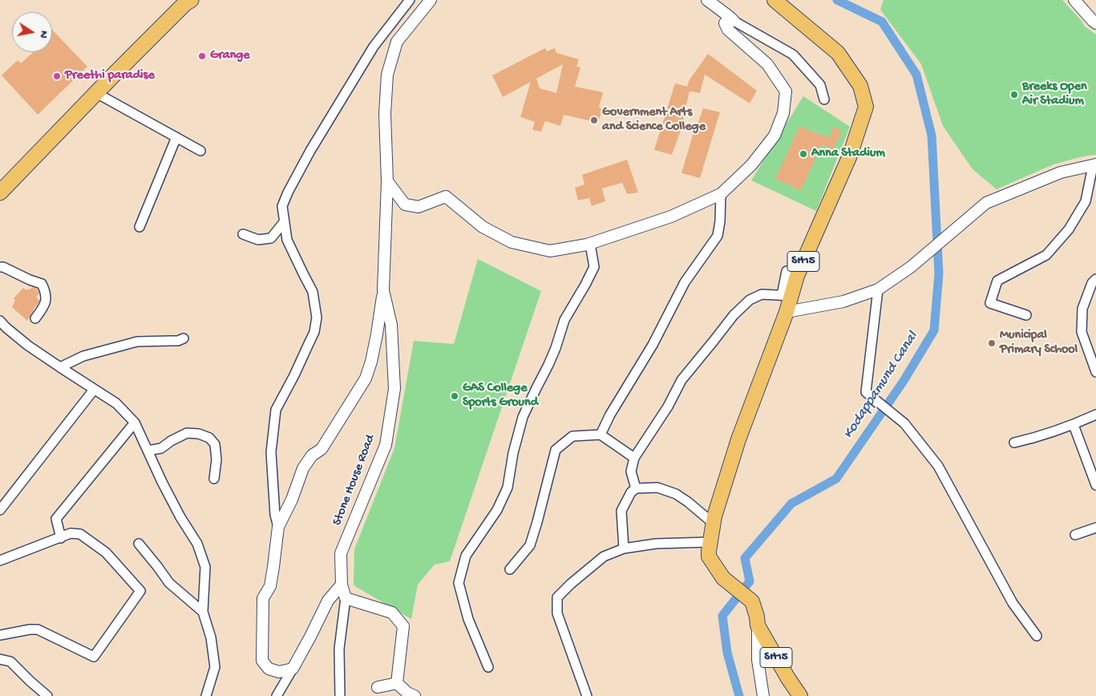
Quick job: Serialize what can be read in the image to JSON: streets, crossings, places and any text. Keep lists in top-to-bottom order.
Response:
{
  "streets": {
    "main road": ["SH15"],
    "street": ["Stone House Road"]
  },
  "water": ["Kodappamund Canal"],
  "places": [
    "Grange",
    "Preethi paradise",
    "Breeks Open Air Stadium",
    "Government Arts and Science College",
    "Anna Stadium",
    "Municipal Primary School",
    "GAS College Sports Ground"
  ],
  "north": "right"
}
